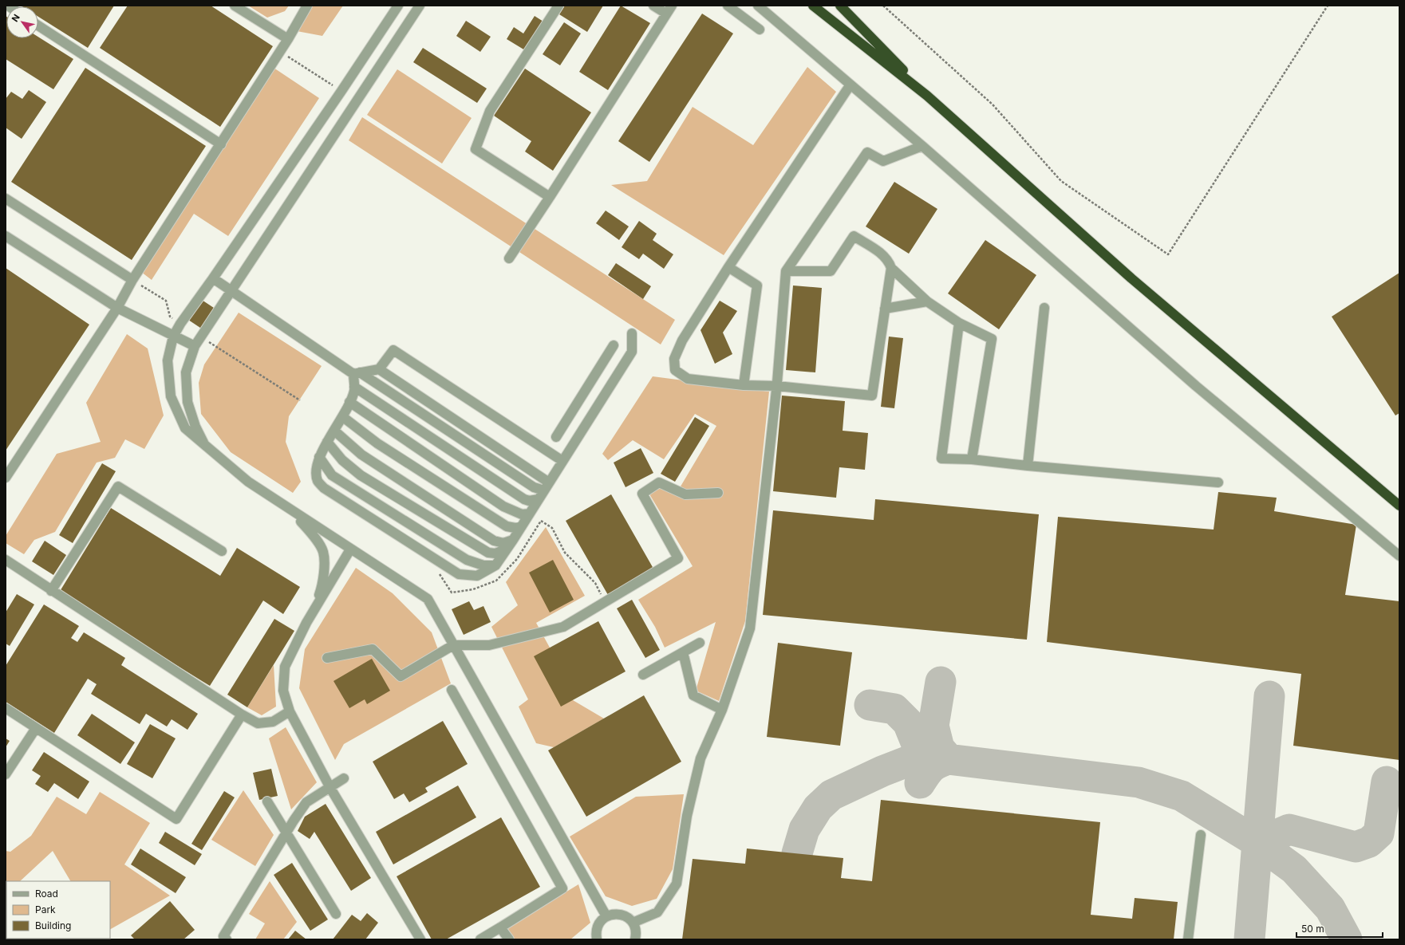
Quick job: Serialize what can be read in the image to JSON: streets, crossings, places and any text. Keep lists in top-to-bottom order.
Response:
{
  "legend": ["Road", "Park", "Building"],
  "scale_bar": "50 m",
  "north": "top left"
}
